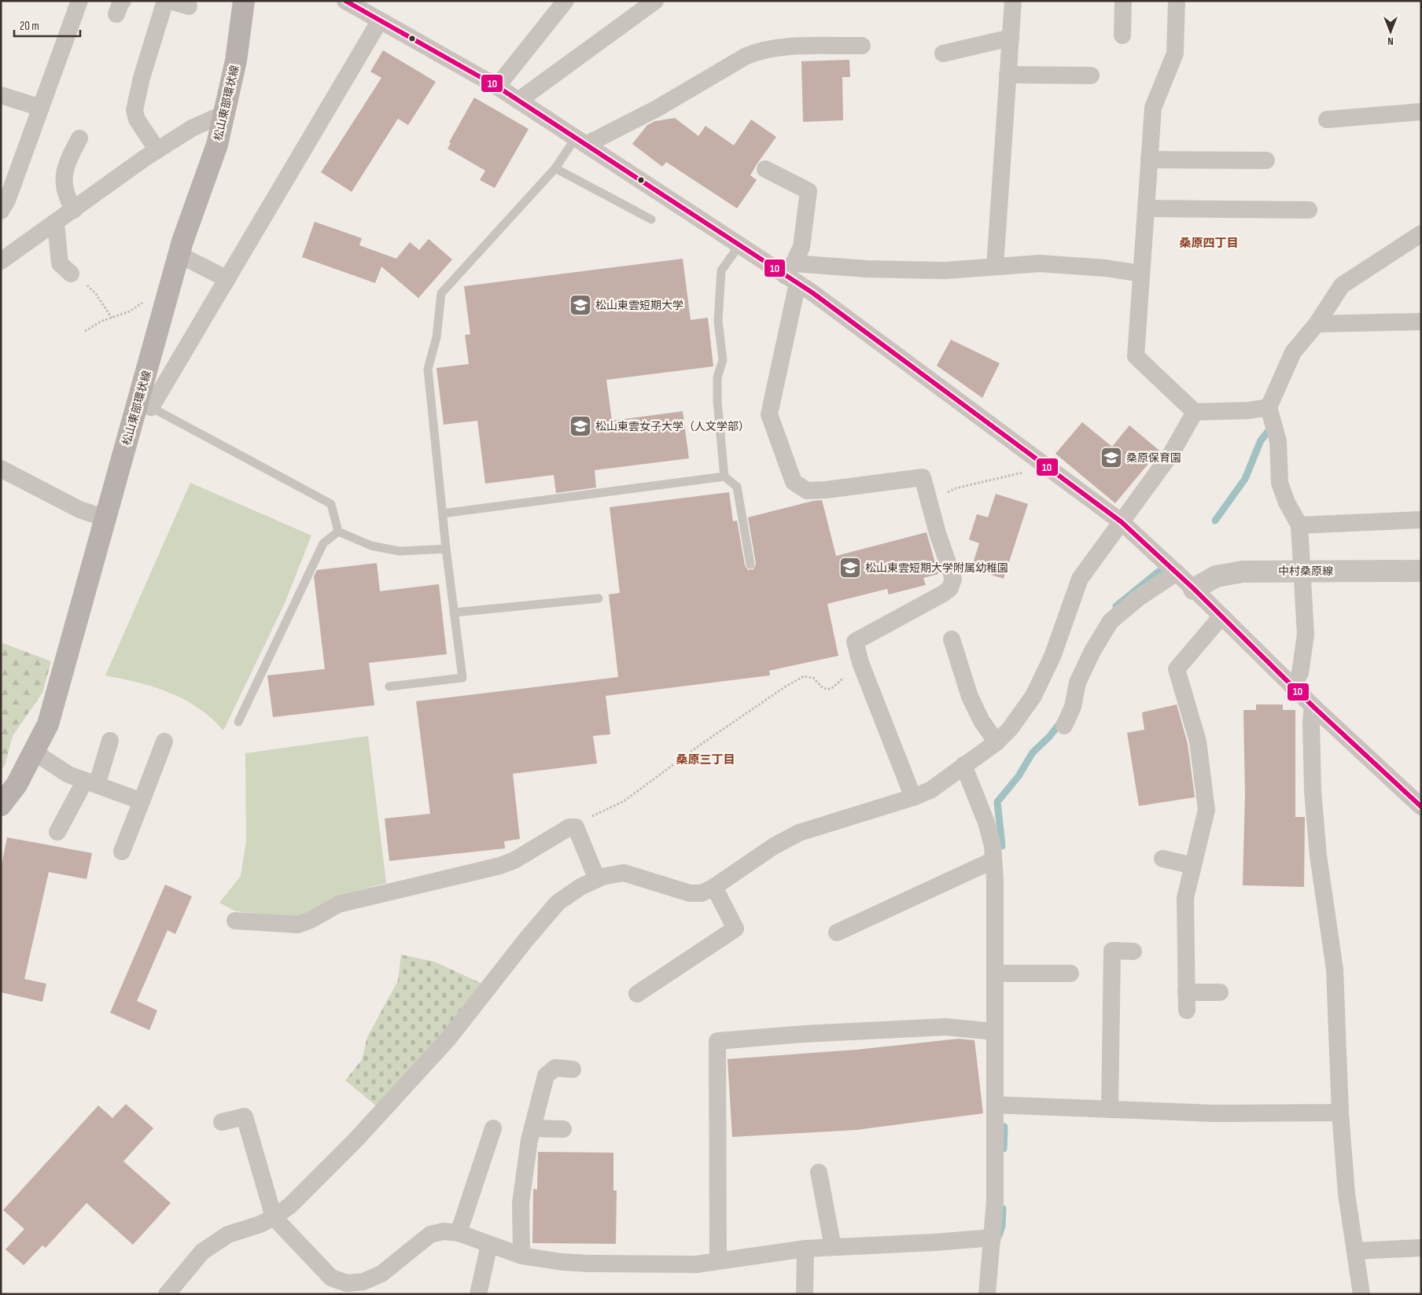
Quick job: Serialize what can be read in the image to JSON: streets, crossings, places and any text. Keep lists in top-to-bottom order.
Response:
{
  "streets": {
    "main road": ["松山東部環状線"],
    "street": ["中村桑原線"]
  },
  "districts": ["桑原四丁目", "桑原三丁目"],
  "places": {
    "school or university": [
      "松山東雲短期大学",
      "松山東雲女子大学（人文学部）",
      "桑原保育園",
      "松山東雲短期大学附属幼稚園"
    ]
  },
  "lines": ["transit line 10"],
  "scale_bar": "20 m",
  "north": "bottom"
}
